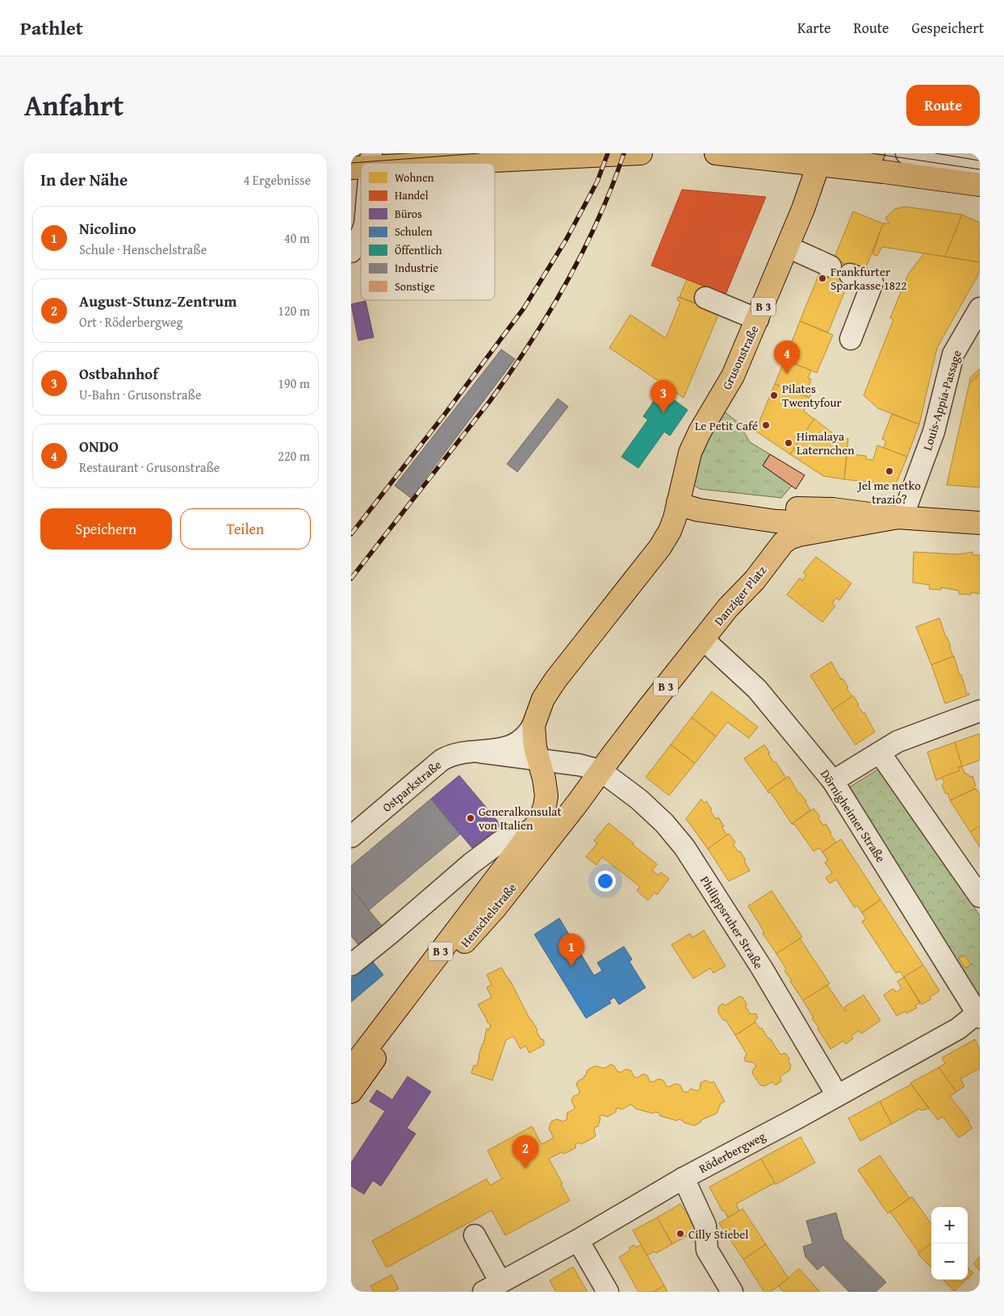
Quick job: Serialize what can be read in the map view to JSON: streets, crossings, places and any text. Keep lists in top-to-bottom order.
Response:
{
  "streets": {
    "main road": [
      "B 3",
      "Grusonstraße",
      "Danziger Platz",
      "Henschelstraße"
    ],
    "street": [
      "Louis-Appia-Passage",
      "Ostparkstraße",
      "Dörnigheimer Straße",
      "Philippsruher Straße",
      "Röderbergweg"
    ]
  },
  "crossings": [
    ["B 3", "Grusonstraße"],
    ["B 3", "Louis-Appia-Passage"],
    ["B 3", "Danziger Platz"],
    ["B 3", "Ostparkstraße"],
    ["B 3", "Henschelstraße"],
    ["Louis-Appia-Passage", "Danziger Platz"],
    ["Danziger Platz", "Dörnigheimer Straße"],
    ["Danziger Platz", "Henschelstraße"],
    ["Danziger Platz", "Philippsruher Straße"],
    ["Ostparkstraße", "Henschelstraße"],
    ["Dörnigheimer Straße", "Röderbergweg"],
    ["Henschelstraße", "Philippsruher Straße"],
    ["Philippsruher Straße", "Röderbergweg"]
  ],
  "places": [
    "Frankfurter Sparkasse 1822",
    "Pilates Twentyfour",
    "Le Petit Café",
    "Himalaya Laternchen",
    "Jel me netko trazio?",
    "Generalkonsulat von Italien",
    "Cilly Stiebel"
  ],
  "legend": [
    "Wohnen",
    "Handel",
    "Büros",
    "Schulen",
    "Öffentlich",
    "Industrie",
    "Sonstige"
  ],
  "page": {
    "header": "Pathlet",
    "nav": ["Karte", "Route", "Gespeichert"],
    "title": "Anfahrt",
    "buttons": [
      "Route",
      ["Speichern", "Teilen"]
    ],
    "heading": ["In der Nähe", "4 Ergebnisse"],
    "list": [
      {
        "mark": "1",
        "name": "Nicolino",
        "note": "Schule · Henschelstraße",
        "value": "40 m"
      },
      {
        "mark": "2",
        "name": "August-Stunz-Zentrum",
        "note": "Ort · Röderbergweg",
        "value": "120 m"
      },
      {
        "mark": "3",
        "name": "Ostbahnhof",
        "note": "U-Bahn · Grusonstraße",
        "value": "190 m"
      },
      {
        "mark": "4",
        "name": "ONDO",
        "note": "Restaurant · Grusonstraße",
        "value": "220 m"
      }
    ],
    "pins": [
      "4",
      "3",
      "1",
      "2"
    ],
    "map_buttons": ["+", "−"]
  }
}
